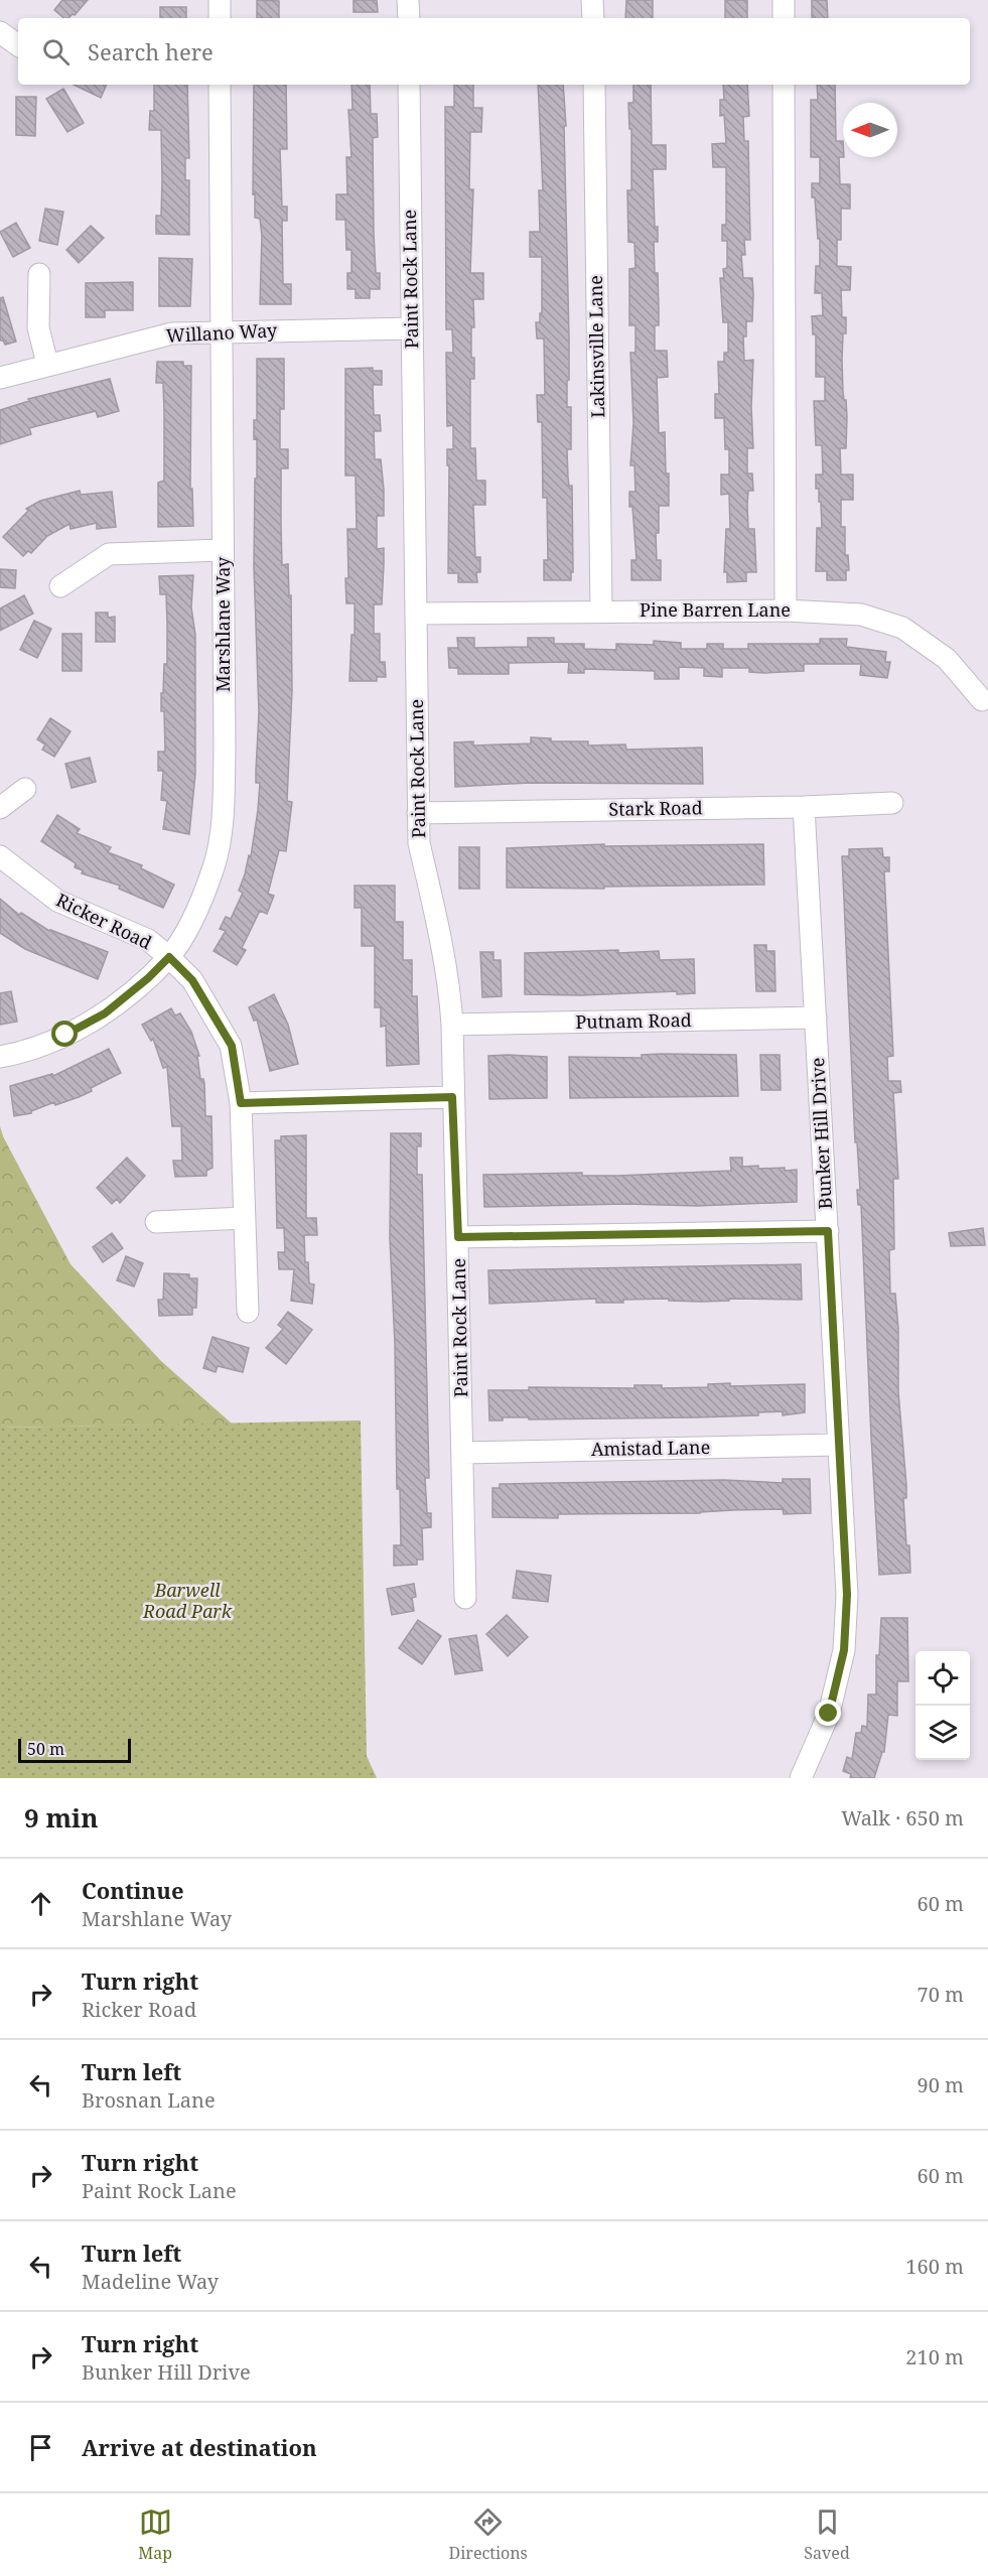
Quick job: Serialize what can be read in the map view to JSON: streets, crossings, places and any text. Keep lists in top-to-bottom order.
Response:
{
  "streets": {
    "street": [
      "Paint Rock Lane",
      "Willano Way",
      "Lakinsville Lane",
      "Pine Barren Lane",
      "Marshlane Way",
      "Stark Road",
      "Ricker Road",
      "Putnam Road",
      "Bunker Hill Drive",
      "Amistad Lane"
    ]
  },
  "crossings": [
    ["Paint Rock Lane", "Willano Way"],
    ["Paint Rock Lane", "Pine Barren Lane"],
    ["Paint Rock Lane", "Stark Road"],
    ["Paint Rock Lane", "Putnam Road"],
    ["Paint Rock Lane", "Amistad Lane"],
    ["Willano Way", "Marshlane Way"],
    ["Lakinsville Lane", "Pine Barren Lane"],
    ["Marshlane Way", "Ricker Road"],
    ["Stark Road", "Bunker Hill Drive"],
    ["Putnam Road", "Bunker Hill Drive"],
    ["Bunker Hill Drive", "Amistad Lane"]
  ],
  "parks": ["Barwell Road Park"],
  "scale_bar": "50 m",
  "north": "left",
  "page": {
    "search": "Search here",
    "scale": "50 m",
    "heading": ["9 min", "Walk · 650 m"],
    "list": [
      ["Continue", "Marshlane Way", "60 m"],
      ["Turn right", "Ricker Road", "70 m"],
      ["Turn left", "Brosnan Lane", "90 m"],
      ["Turn right", "Paint Rock Lane", "60 m"],
      ["Turn left", "Madeline Way", "160 m"],
      ["Turn right", "Bunker Hill Drive", "210 m"],
      "Arrive at destination"
    ],
    "nav": ["Map", "Directions", "Saved"]
  }
}
